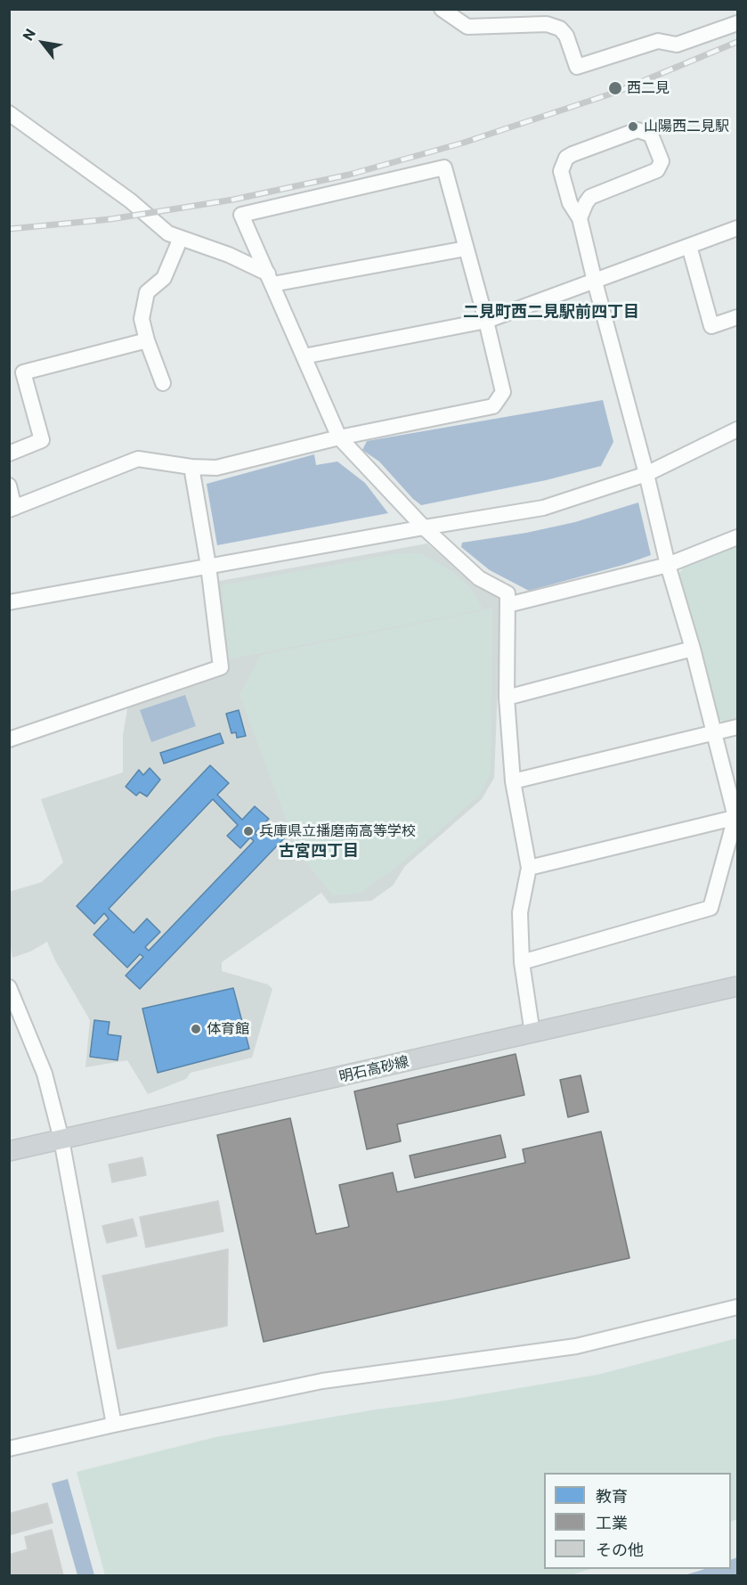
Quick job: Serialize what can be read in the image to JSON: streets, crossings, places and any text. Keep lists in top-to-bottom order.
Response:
{
  "streets": {
    "main road": ["明石高砂線"]
  },
  "districts": ["二見町西二見駅前四丁目", "古宮四丁目"],
  "places": [
    "西二見",
    "山陽西二見駅",
    "兵庫県立播磨南高等学校",
    "体育館"
  ],
  "legend": ["教育", "工業", "その他"],
  "north": "top left"
}
